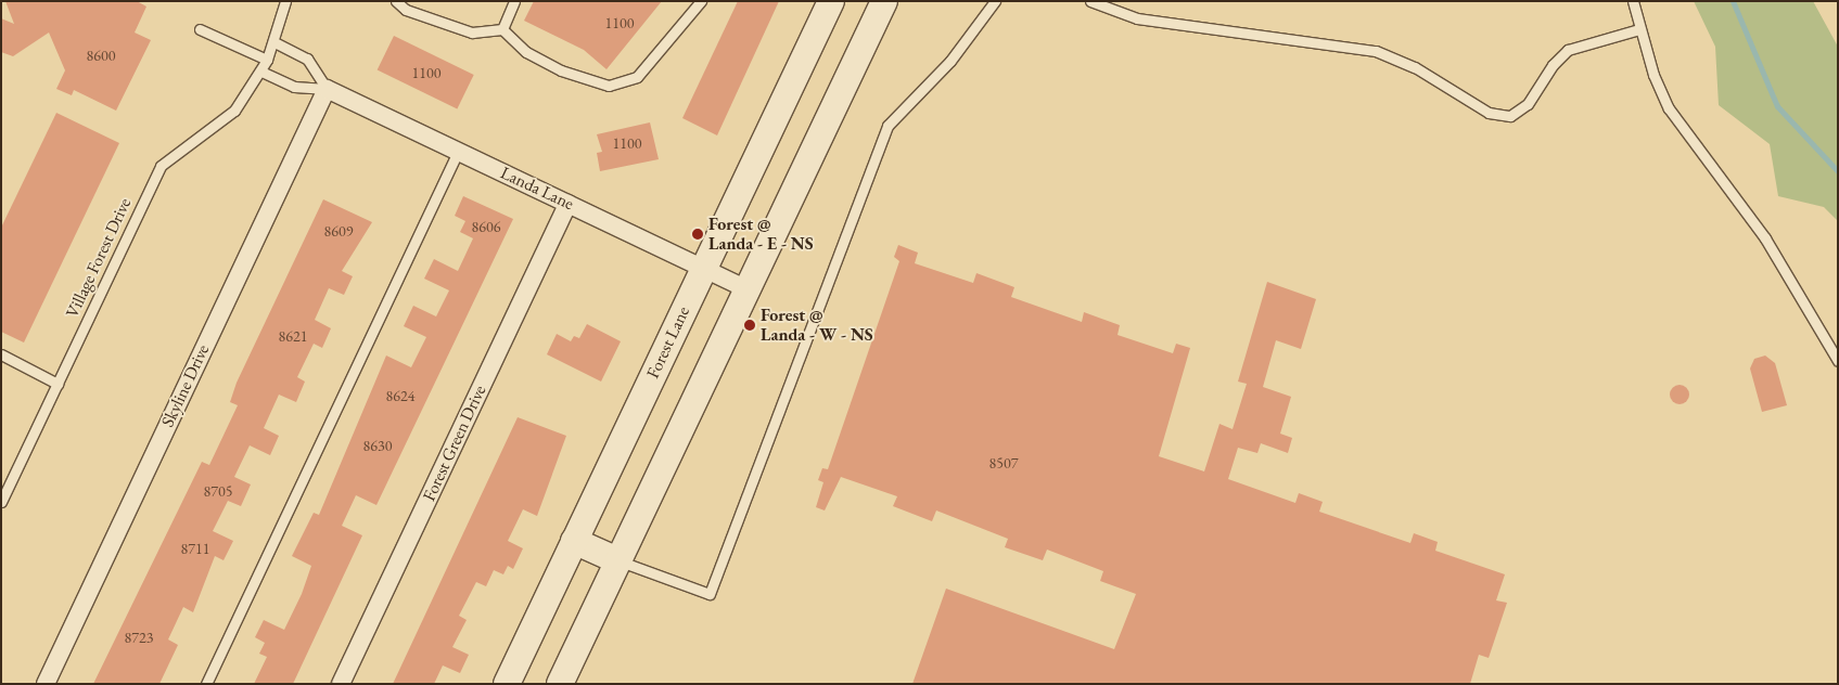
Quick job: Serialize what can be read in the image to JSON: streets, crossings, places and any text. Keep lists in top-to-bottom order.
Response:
{
  "streets": {
    "main road": ["Forest Lane"],
    "street": ["Landa Lane", "Skyline Drive", "Forest Green Drive"],
    "lane": ["Village Forest Drive"]
  },
  "crossings": [
    ["Landa Lane", "Forest Lane"],
    ["Landa Lane", "Skyline Drive"],
    ["Landa Lane", "Forest Green Drive"]
  ],
  "places": ["Forest @ Landa - E - NS", "Forest @ Landa - W - NS"],
  "house_numbers": [
    "1100",
    "8600",
    "1100",
    "1100",
    "8606",
    "8609",
    "8621",
    "8624",
    "8630",
    "8507",
    "8705",
    "8711",
    "8723"
  ]
}
